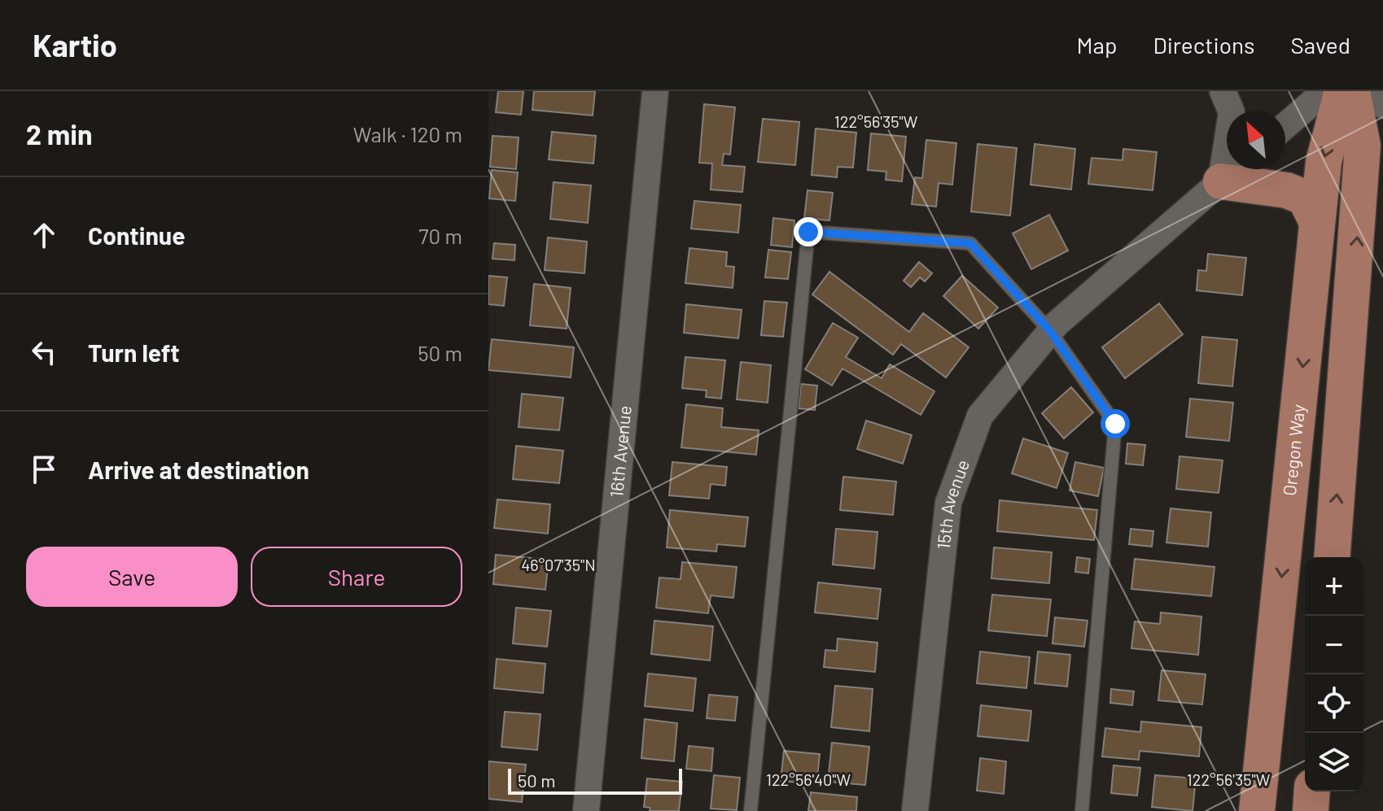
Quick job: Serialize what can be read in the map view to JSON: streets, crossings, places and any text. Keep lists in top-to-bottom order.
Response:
{
  "streets": {
    "main road": ["Oregon Way"],
    "street": ["16th Avenue", "15th Avenue"]
  },
  "scale_bar": "50 m",
  "north": "top left",
  "page": {
    "header": "Kartio",
    "nav": ["Map", "Directions", "Saved"],
    "heading": ["2 min", "Walk · 120 m"],
    "list": [
      ["Continue", "70 m"],
      ["Turn left", "50 m"],
      "Arrive at destination"
    ],
    "buttons": ["Save", "Share"],
    "map_buttons": ["+", "−"],
    "scale": "50 m"
  },
  "coordinates": ["122°56'35\"W", "46°07'35\"N", "122°56'40\"W"]
}
